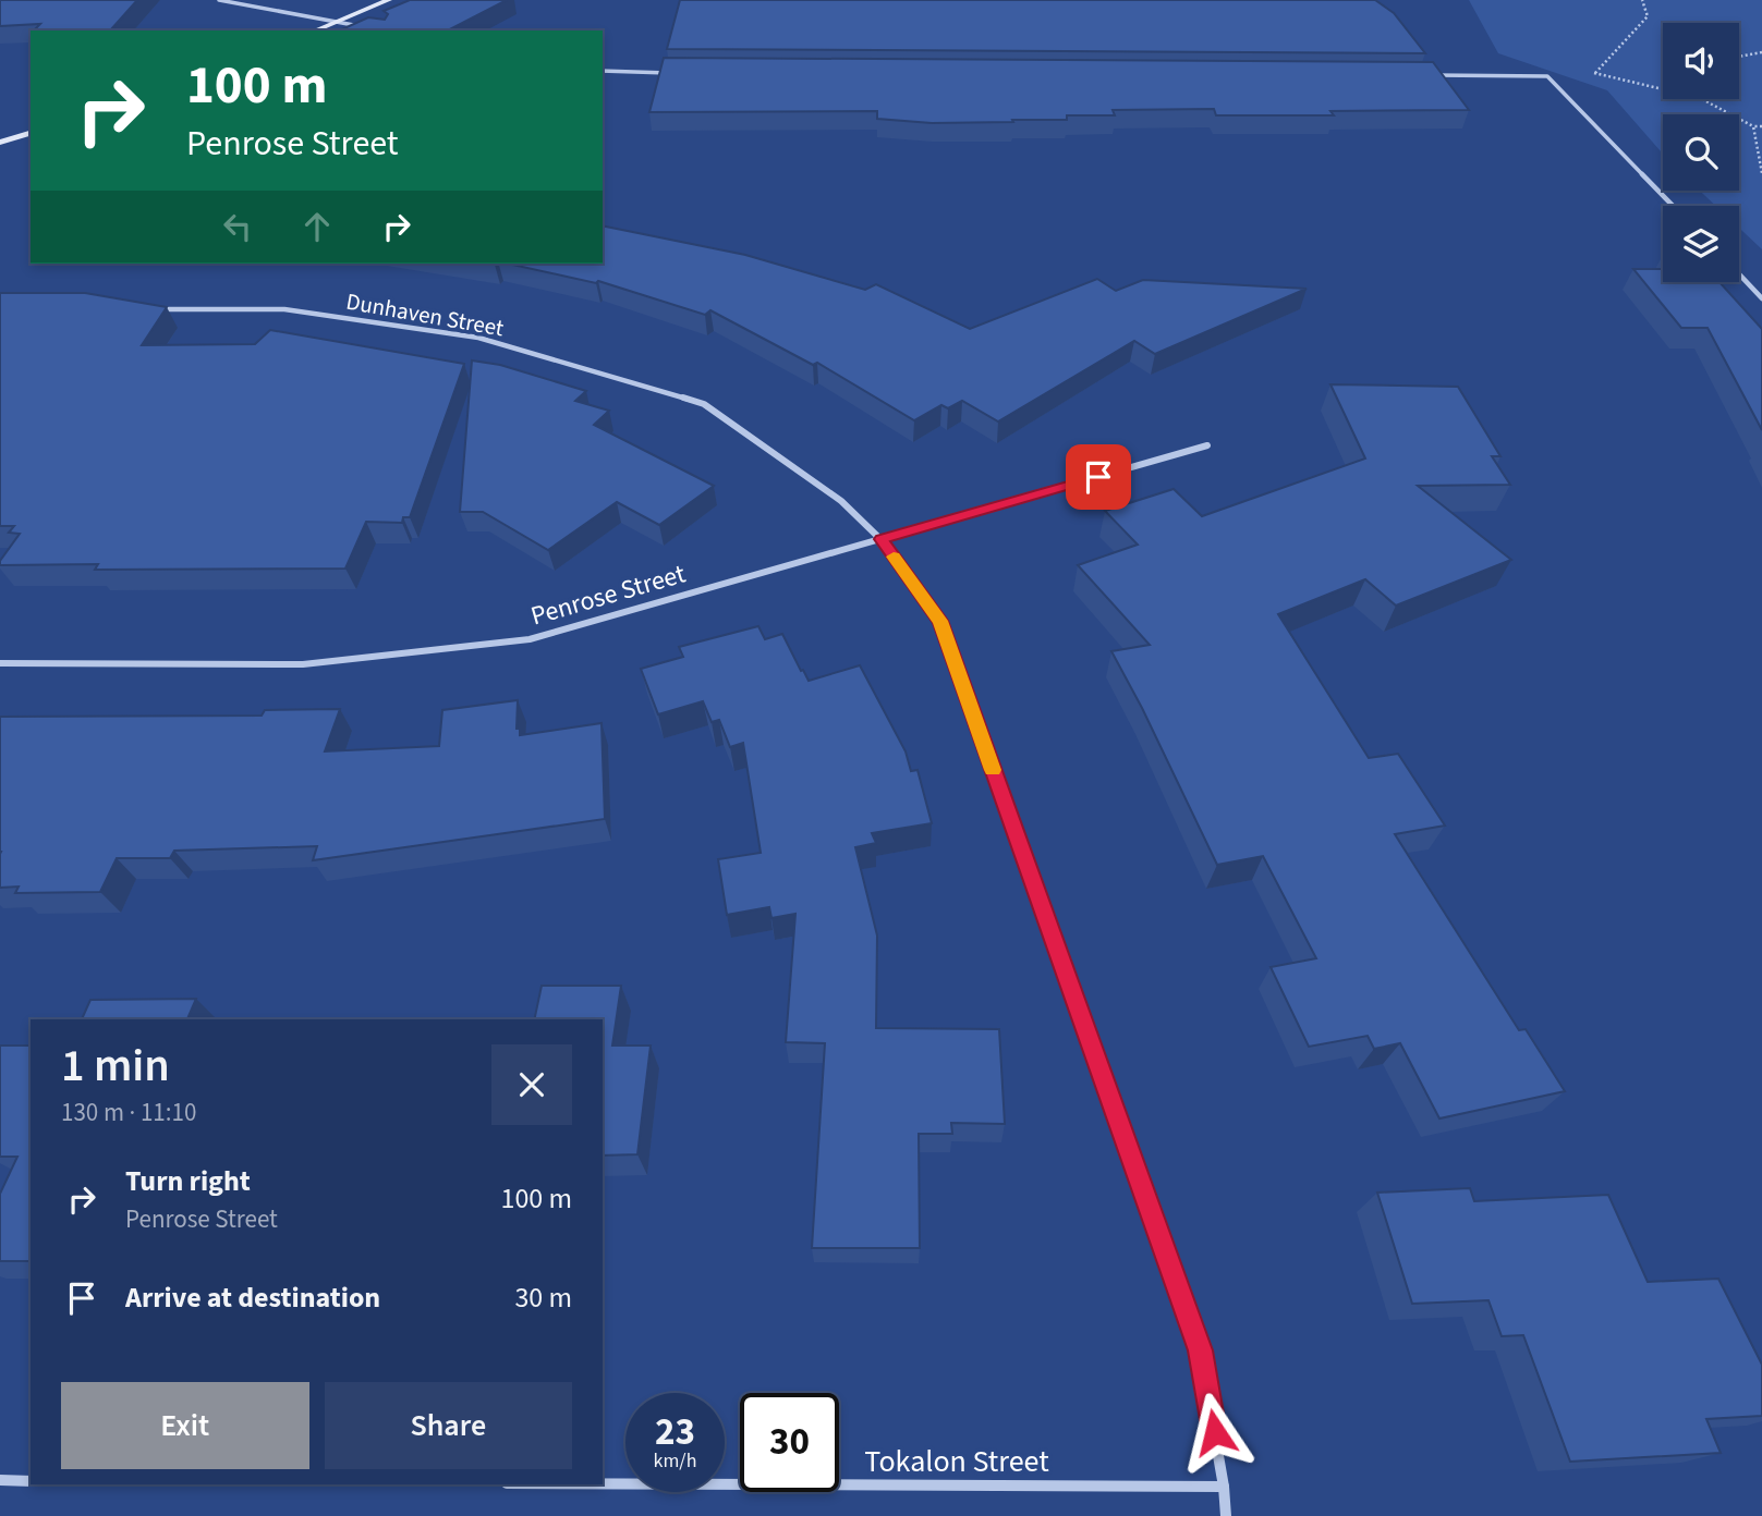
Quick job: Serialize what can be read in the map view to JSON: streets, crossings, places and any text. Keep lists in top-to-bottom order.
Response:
{
  "streets": {
    "street": ["Dunhaven Street", "Penrose Street", "Tokalon Street"]
  },
  "crossings": [
    ["Dunhaven Street", "Penrose Street"],
    ["Dunhaven Street", "Tokalon Street"]
  ],
  "page": {
    "turn": ["100 m", "Penrose Street"],
    "heading": ["1 min", "130 m · 11:10"],
    "list": [
      {
        "name": "Turn right",
        "note": "Penrose Street",
        "value": "100 m"
      },
      {
        "name": "Arrive at destination",
        "value": "30 m"
      }
    ],
    "buttons": ["Exit", "Share"],
    "speed": "23 km/h",
    "limit": "30"
  }
}
